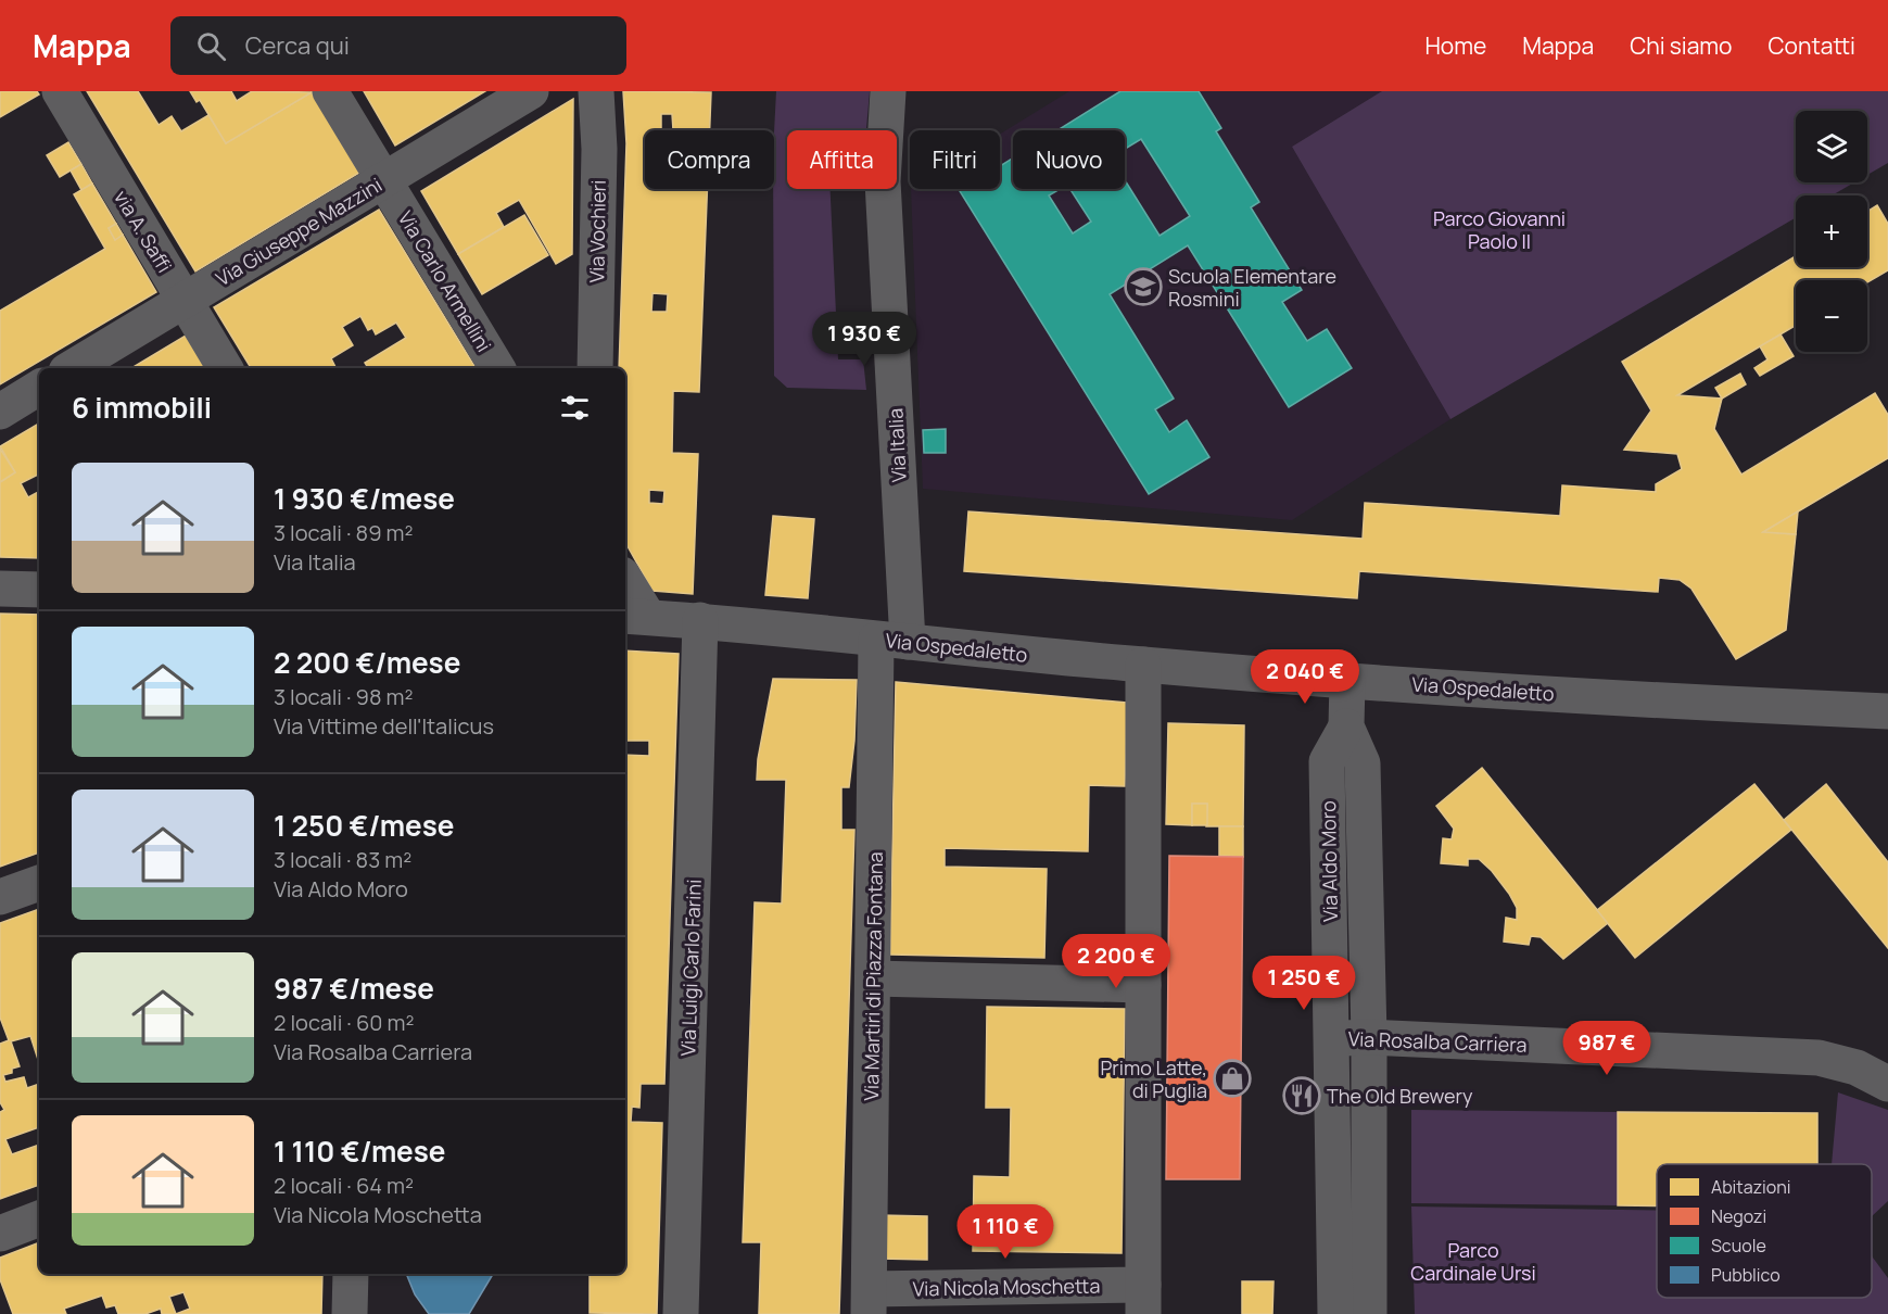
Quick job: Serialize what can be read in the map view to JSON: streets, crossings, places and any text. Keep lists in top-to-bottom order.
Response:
{
  "streets": {
    "street": [
      "via A. Saffi",
      "Via Giuseppe Mazzini",
      "Via Vochieri",
      "Via Carlo Armellini",
      "Via Italia",
      "Via Ospedaletto",
      "Via Aldo Moro",
      "Via Luigi Carlo Farini",
      "Via Martiri di Piazza Fontana",
      "Via Rosalba Carriera",
      "Via Nicola Moschetta"
    ]
  },
  "crossings": [
    ["via A. Saffi", "Via Giuseppe Mazzini"],
    ["Via Giuseppe Mazzini", "Via Carlo Armellini"],
    ["Via Italia", "Via Ospedaletto"],
    ["Via Italia", "Via Martiri di Piazza Fontana"],
    ["Via Ospedaletto", "Via Aldo Moro"],
    ["Via Ospedaletto", "Via Luigi Carlo Farini"],
    ["Via Ospedaletto", "Via Martiri di Piazza Fontana"],
    ["Via Aldo Moro", "Via Rosalba Carriera"],
    ["Via Martiri di Piazza Fontana", "Via Nicola Moschetta"]
  ],
  "parks": ["Parco Giovanni Paolo II", "Parco Cardinale Ursi"],
  "places": {
    "school or university": ["Scuola Elementare Rosmini"],
    "shop": ["Primo Latte, di Puglia"],
    "restaurant": ["The Old Brewery"]
  },
  "legend": [
    "Abitazioni",
    "Negozi",
    "Scuole",
    "Pubblico"
  ],
  "page": {
    "header": "Mappa",
    "search": "Cerca qui",
    "nav": [
      "Home",
      "Mappa",
      "Chi siamo",
      "Contatti"
    ],
    "map_buttons": ["+", "−"],
    "chip": [
      "Compra",
      "Affitta",
      "Filtri",
      "Nuovo"
    ],
    "price": [
      "1 930 €",
      "2 040 €",
      "2 200 €",
      "1 250 €",
      "987 €",
      "1 110 €"
    ],
    "heading": "6 immobili",
    "list": [
      {
        "name": "1 930 €/mese",
        "note": "3 locali · 89 m² · Via Italia"
      },
      {
        "name": "2 200 €/mese",
        "note": "3 locali · 98 m² · Via Vittime dell'Italicus"
      },
      {
        "name": "1 250 €/mese",
        "note": "3 locali · 83 m² · Via Aldo Moro"
      },
      {
        "name": "987 €/mese",
        "note": "2 locali · 60 m² · Via Rosalba Carriera"
      },
      {
        "name": "1 110 €/mese",
        "note": "2 locali · 64 m² · Via Nicola Moschetta"
      }
    ]
  }
}
